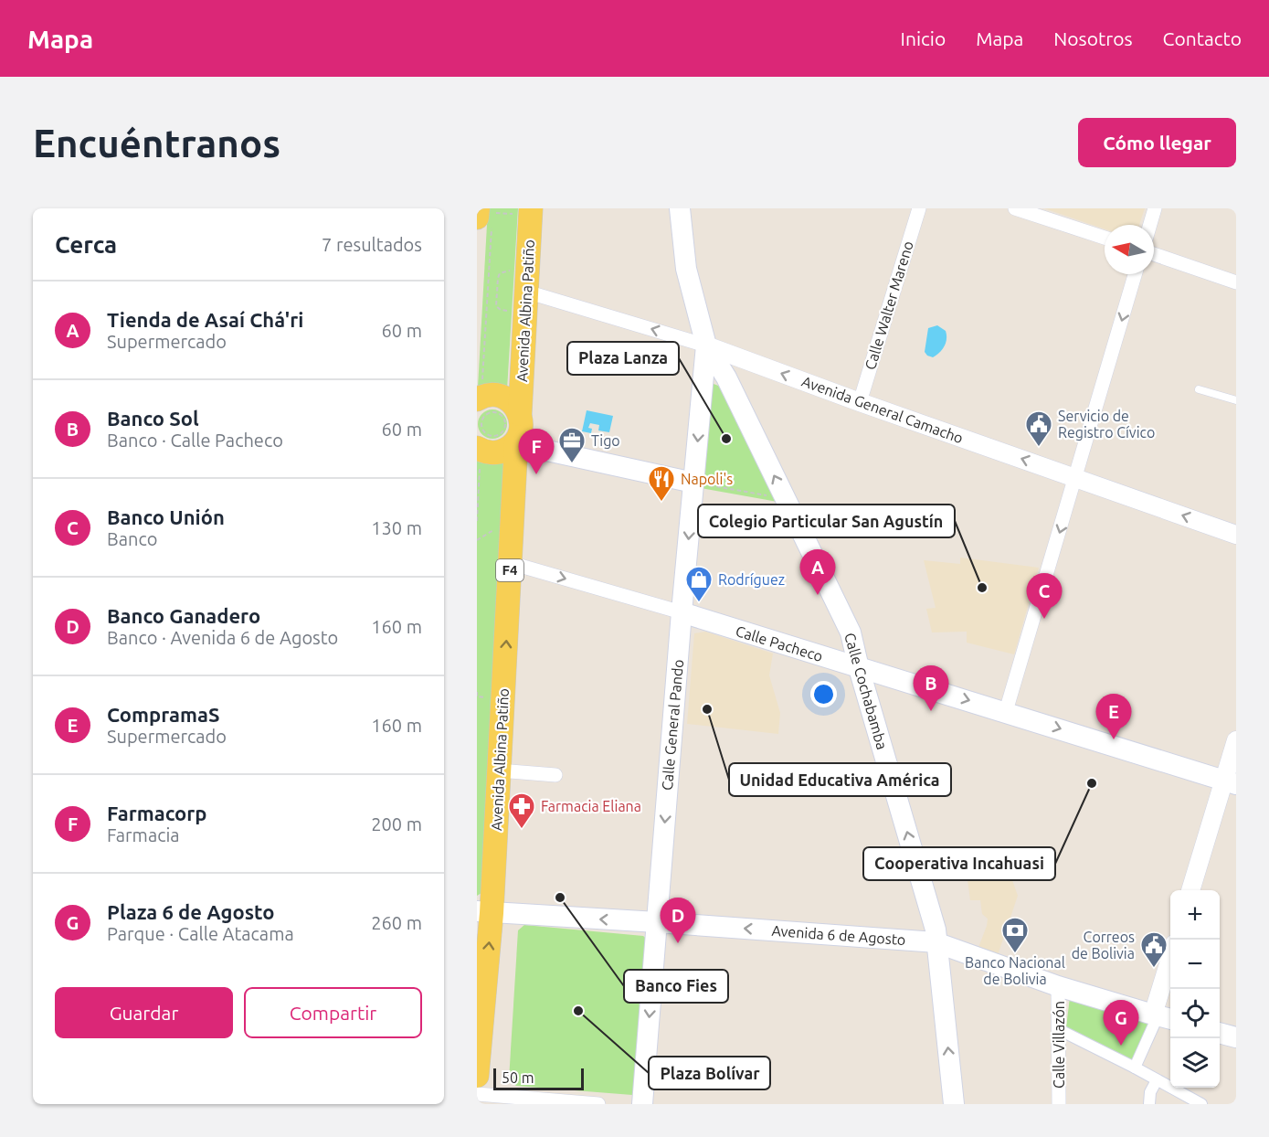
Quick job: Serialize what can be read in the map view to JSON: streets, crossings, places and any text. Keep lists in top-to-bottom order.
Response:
{
  "streets": {
    "main road": [
      "Avenida Albina Patiño",
      "F4",
      "Calle Pacheco",
      "Calle Cochabamba",
      "Calle General Pando",
      "Avenida 6 de Agosto"
    ],
    "street": ["Calle Walter Mareno", "Avenida General Camacho", "Calle Villazón"]
  },
  "crossings": [
    ["Calle Walter Mareno", "Avenida General Camacho"],
    ["Avenida Albina Patiño", "Avenida General Camacho"],
    ["Avenida Albina Patiño", "Calle Pacheco"],
    ["Avenida Albina Patiño", "Avenida 6 de Agosto"],
    ["Avenida General Camacho", "Calle Cochabamba"],
    ["Avenida General Camacho", "Calle General Pando"],
    ["Calle Pacheco", "Calle Cochabamba"],
    ["Calle Pacheco", "Calle General Pando"],
    ["Calle Cochabamba", "Calle General Pando"],
    ["Calle Cochabamba", "Avenida 6 de Agosto"],
    ["Calle General Pando", "Avenida 6 de Agosto"],
    ["Avenida 6 de Agosto", "Calle Villazón"]
  ],
  "one_way": [
    "Avenida Albina Patiño",
    "Avenida General Camacho",
    "Calle Pacheco",
    "Calle Cochabamba",
    "Calle General Pando",
    "Avenida 6 de Agosto"
  ],
  "places": {
    "other": [
      "Plaza Lanza",
      "Colegio Particular San Agustín",
      "Unidad Educativa América",
      "Cooperativa Incahuasi",
      "Banco Fies",
      "Plaza Bolívar"
    ],
    "public building": ["Servicio de Registro Cívico", "Correos de Bolivia"],
    "office": ["Tigo"],
    "restaurant": ["Napoli's"],
    "shop": ["Rodríguez"],
    "pharmacy": ["Farmacia Eliana"],
    "bank": ["Banco Nacional de Bolivia"]
  },
  "scale_bar": "50 m",
  "north": "left",
  "page": {
    "header": "Mapa",
    "nav": [
      "Inicio",
      "Mapa",
      "Nosotros",
      "Contacto"
    ],
    "buttons": [
      "Cómo llegar",
      ["Guardar", "Compartir"]
    ],
    "title": "Encuéntranos",
    "heading": ["Cerca", "7 resultados"],
    "list": [
      {
        "mark": "A",
        "name": "Tienda de Asaí Chá'ri",
        "note": "Supermercado",
        "value": "60 m"
      },
      {
        "mark": "B",
        "name": "Banco Sol",
        "note": "Banco · Calle Pacheco",
        "value": "60 m"
      },
      {
        "mark": "C",
        "name": "Banco Unión",
        "note": "Banco",
        "value": "130 m"
      },
      {
        "mark": "D",
        "name": "Banco Ganadero",
        "note": "Banco · Avenida 6 de Agosto",
        "value": "160 m"
      },
      {
        "mark": "E",
        "name": "CompramaS",
        "note": "Supermercado",
        "value": "160 m"
      },
      {
        "mark": "F",
        "name": "Farmacorp",
        "note": "Farmacia",
        "value": "200 m"
      },
      {
        "mark": "G",
        "name": "Plaza 6 de Agosto",
        "note": "Parque · Calle Atacama",
        "value": "260 m"
      }
    ],
    "pins": [
      "F",
      "A",
      "C",
      "B",
      "E",
      "D",
      "G"
    ],
    "map_buttons": ["+", "−"],
    "scale": "50 m"
  }
}
